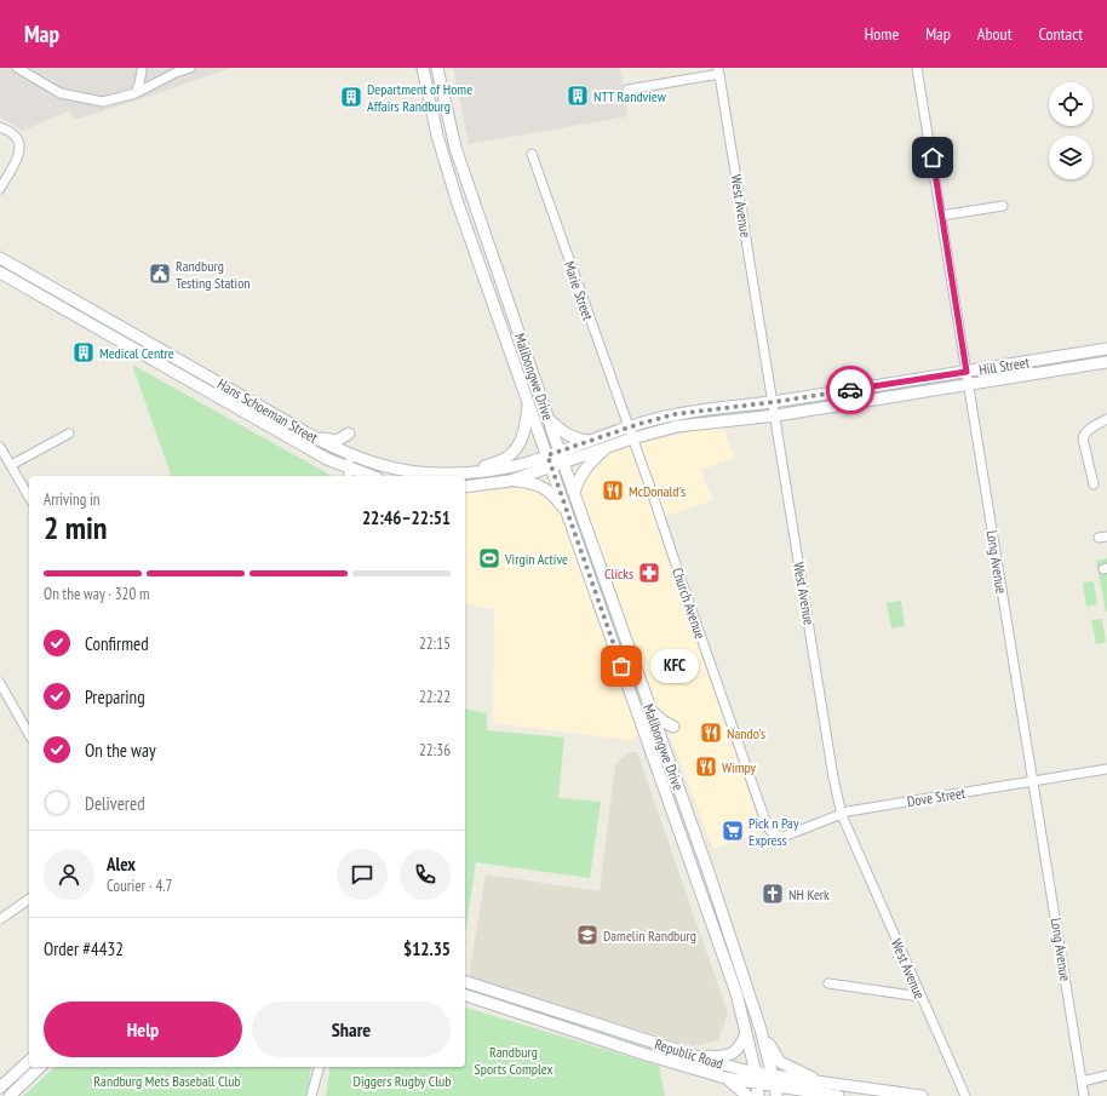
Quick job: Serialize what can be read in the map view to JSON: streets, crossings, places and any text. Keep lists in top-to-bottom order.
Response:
{
  "streets": {
    "main road": [
      "Hill Street",
      "Malibongwe Drive",
      "Hans Schoeman Street",
      "Republic Road"
    ],
    "street": [
      "West Avenue",
      "Marie Street",
      "Long Avenue",
      "Church Avenue",
      "Dove Street"
    ]
  },
  "crossings": [
    ["West Avenue", "Hill Street"],
    ["West Avenue", "Dove Street"],
    ["Marie Street", "Hill Street"],
    ["Marie Street", "Church Avenue"],
    ["Hill Street", "Malibongwe Drive"],
    ["Hill Street", "Hans Schoeman Street"],
    ["Hill Street", "Long Avenue"],
    ["Hill Street", "Church Avenue"],
    ["Malibongwe Drive", "Hans Schoeman Street"],
    ["Malibongwe Drive", "Republic Road"],
    ["Long Avenue", "Dove Street"],
    ["Church Avenue", "Dove Street"]
  ],
  "parks": ["Randburg Sports Complex", "Randburg Mets Baseball Club", "Diggers Rugby Club"],
  "places": {
    "building": ["NTT Randview", "Department of Home Affairs Randburg", "Medical Centre"],
    "public building": ["Randburg Testing Station"],
    "restaurant": ["McDonald's", "Nando's", "Wimpy"],
    "sports": ["Virgin Active"],
    "pharmacy": ["Clicks"],
    "other": ["KFC"],
    "supermarket": ["Pick n Pay Express"],
    "church": ["NH Kerk"],
    "school or university": ["Damelin Randburg"]
  },
  "page": {
    "header": "Map",
    "nav": [
      "Home",
      "Map",
      "About",
      "Contact"
    ],
    "heading": ["2 min", "Arriving in", "22:46–22:51"],
    "panel": [
      "Alex",
      "Courier · 4.7",
      "Order #4432",
      "$12.35"
    ],
    "bar": "On the way · 320 m",
    "list": [
      ["Confirmed", "22:15"],
      ["Preparing", "22:22"],
      ["On the way", "22:36"],
      "Delivered"
    ],
    "bubble": "KFC",
    "buttons": ["Help", "Share"]
  }
}
